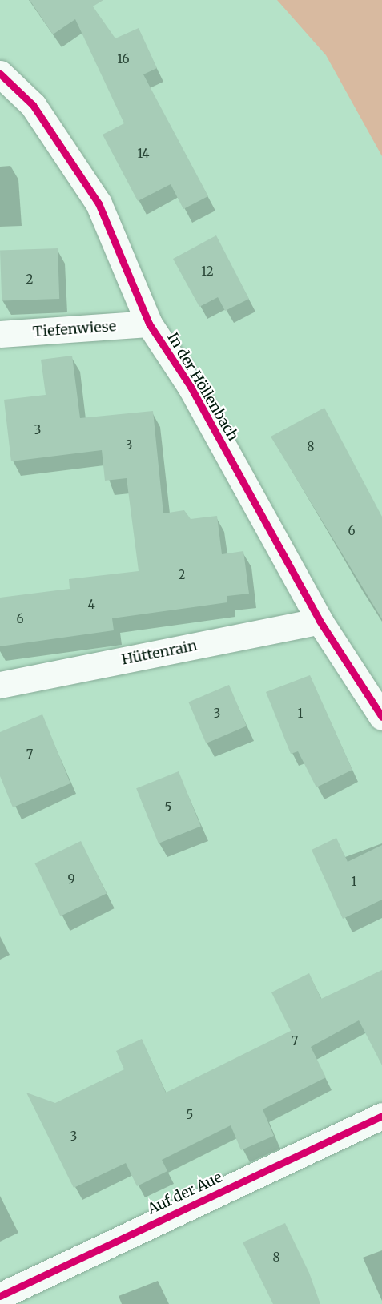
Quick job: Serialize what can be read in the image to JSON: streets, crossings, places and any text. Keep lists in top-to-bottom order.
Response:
{
  "streets": {
    "street": [
      "Tiefenwiese",
      "In der Höllenbach",
      "Hüttenrain",
      "Auf der Aue"
    ]
  },
  "crossings": [
    ["Tiefenwiese", "In der Höllenbach"],
    ["In der Höllenbach", "Hüttenrain"]
  ],
  "house_numbers": [
    "16",
    "14",
    "12",
    "2",
    "3",
    "3",
    "8",
    "6",
    "2",
    "4",
    "6",
    "3",
    "1",
    "7",
    "5",
    "9",
    "1",
    "7",
    "5",
    "3",
    "8"
  ]
}
